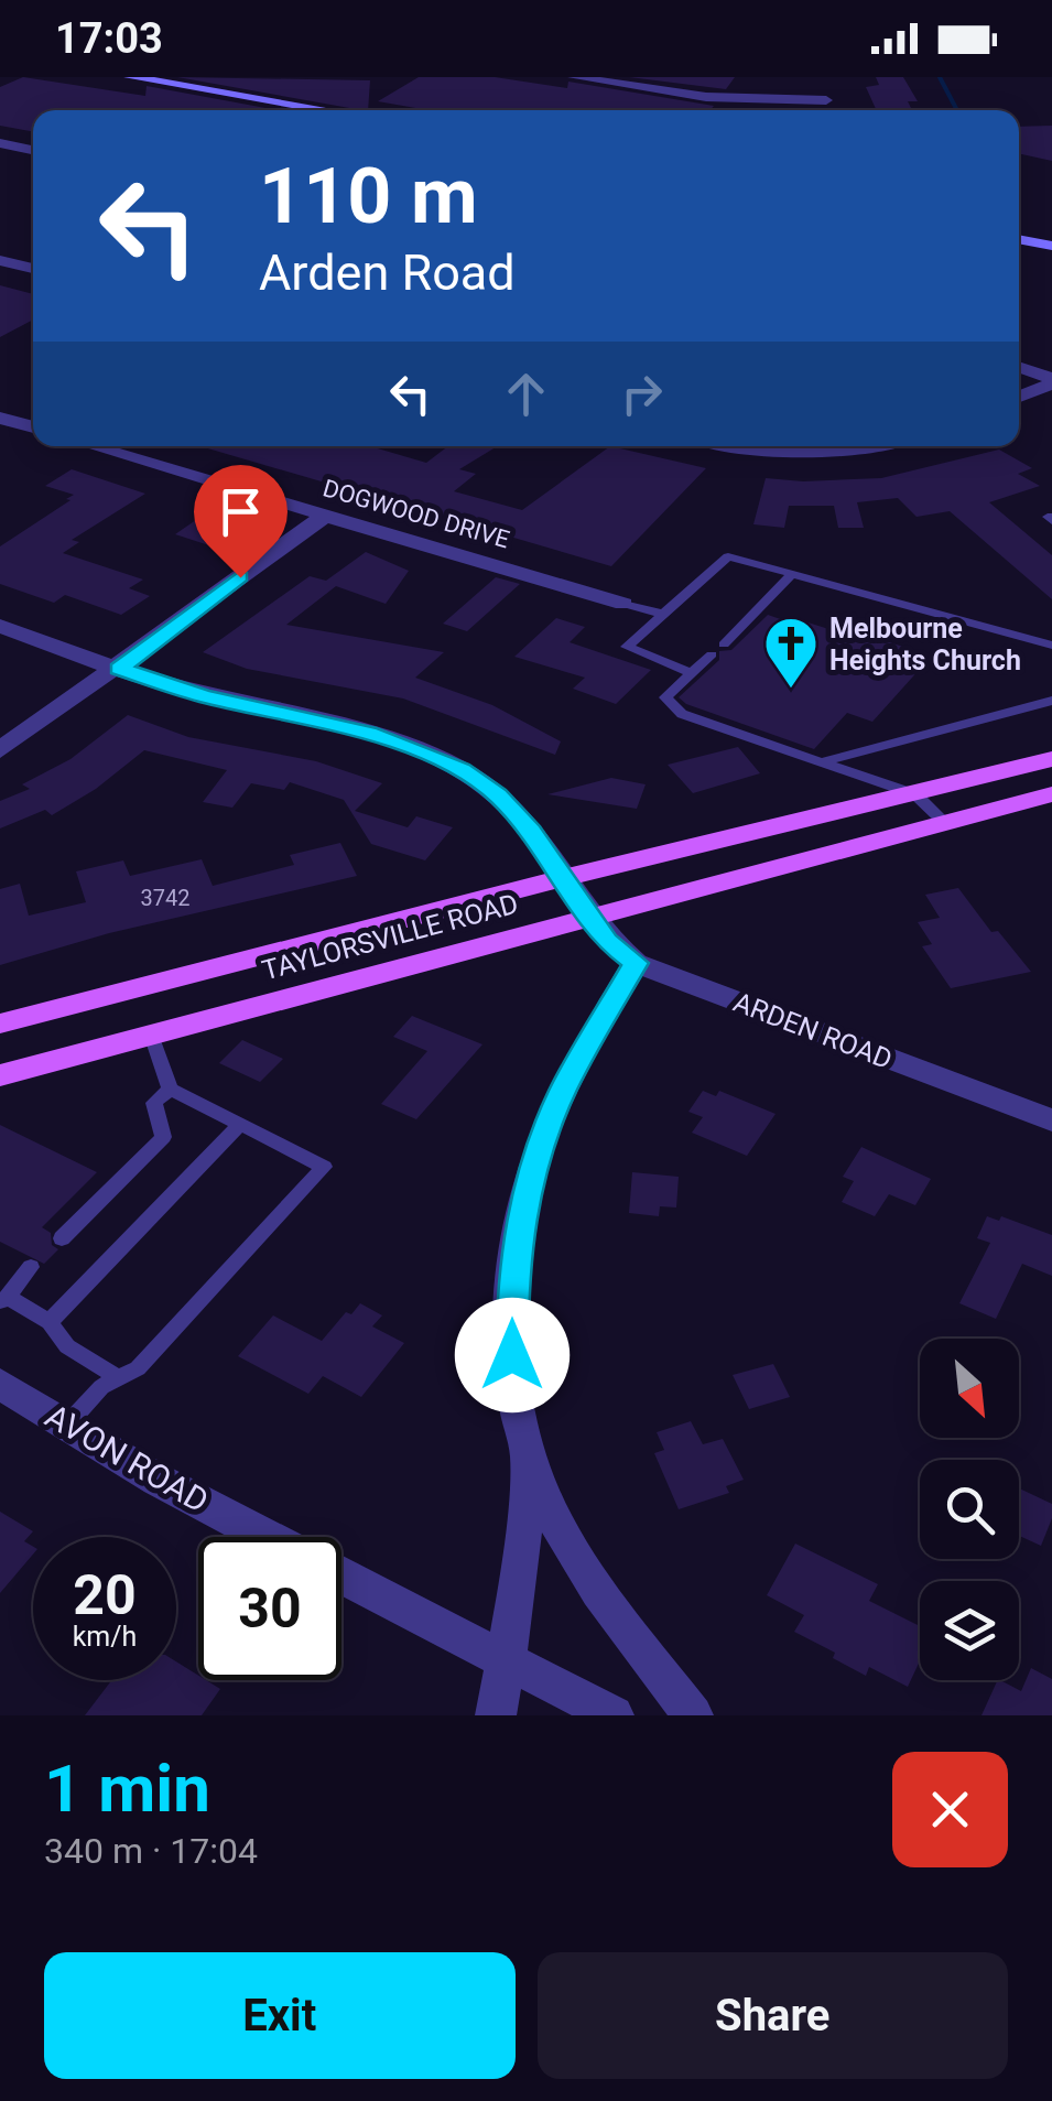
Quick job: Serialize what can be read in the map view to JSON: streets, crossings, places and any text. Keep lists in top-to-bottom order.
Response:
{
  "streets": {
    "main road": ["TAYLORSVILLE ROAD"],
    "street": ["DOGWOOD DRIVE", "ARDEN ROAD", "AVON ROAD"]
  },
  "crossings": [
    ["TAYLORSVILLE ROAD", "ARDEN ROAD"]
  ],
  "places": {
    "church": ["Melbourne Heights Church"]
  },
  "house_numbers": ["3742"],
  "north": "bottom right",
  "page": {
    "status": "17:03",
    "turn": ["110 m", "Arden Road"],
    "speed": "20 km/h",
    "limit": "30",
    "heading": ["1 min", "340 m · 17:04"],
    "buttons": ["Exit", "Share"]
  }
}
